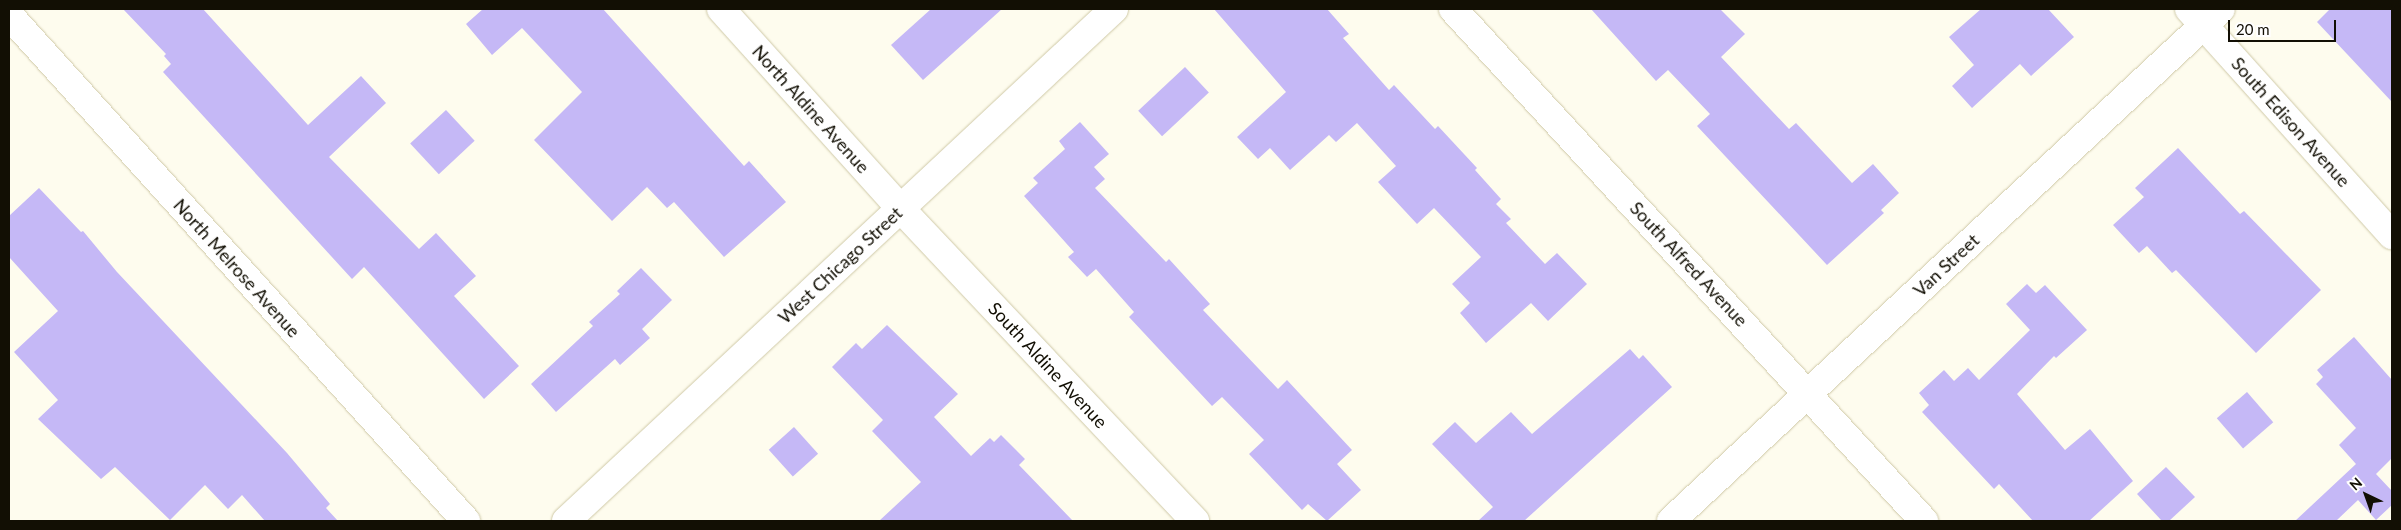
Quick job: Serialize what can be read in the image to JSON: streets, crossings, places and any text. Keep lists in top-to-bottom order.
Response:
{
  "streets": {
    "street": [
      "North Aldine Avenue",
      "South Edison Avenue",
      "South Alfred Avenue",
      "West Chicago Street",
      "Van Street",
      "North Melrose Avenue",
      "South Aldine Avenue"
    ]
  },
  "crossings": [
    ["North Aldine Avenue", "West Chicago Street"],
    ["North Aldine Avenue", "South Aldine Avenue"],
    ["South Edison Avenue", "Van Street"],
    ["South Alfred Avenue", "Van Street"],
    ["West Chicago Street", "South Aldine Avenue"]
  ],
  "scale_bar": "20 m",
  "north": "top left"
}
